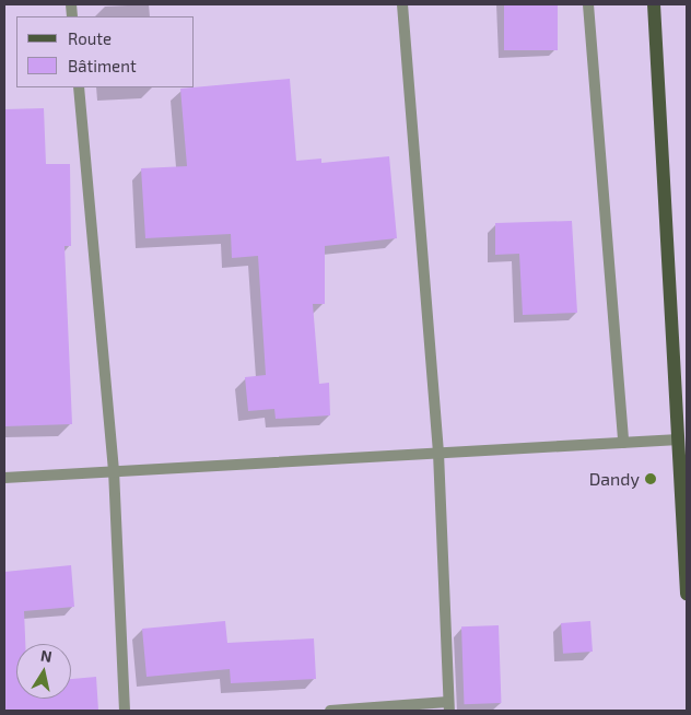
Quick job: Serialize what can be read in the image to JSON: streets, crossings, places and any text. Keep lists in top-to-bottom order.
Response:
{
  "places": ["Dandy"],
  "legend": ["Route", "Bâtiment"],
  "north": "top"
}
